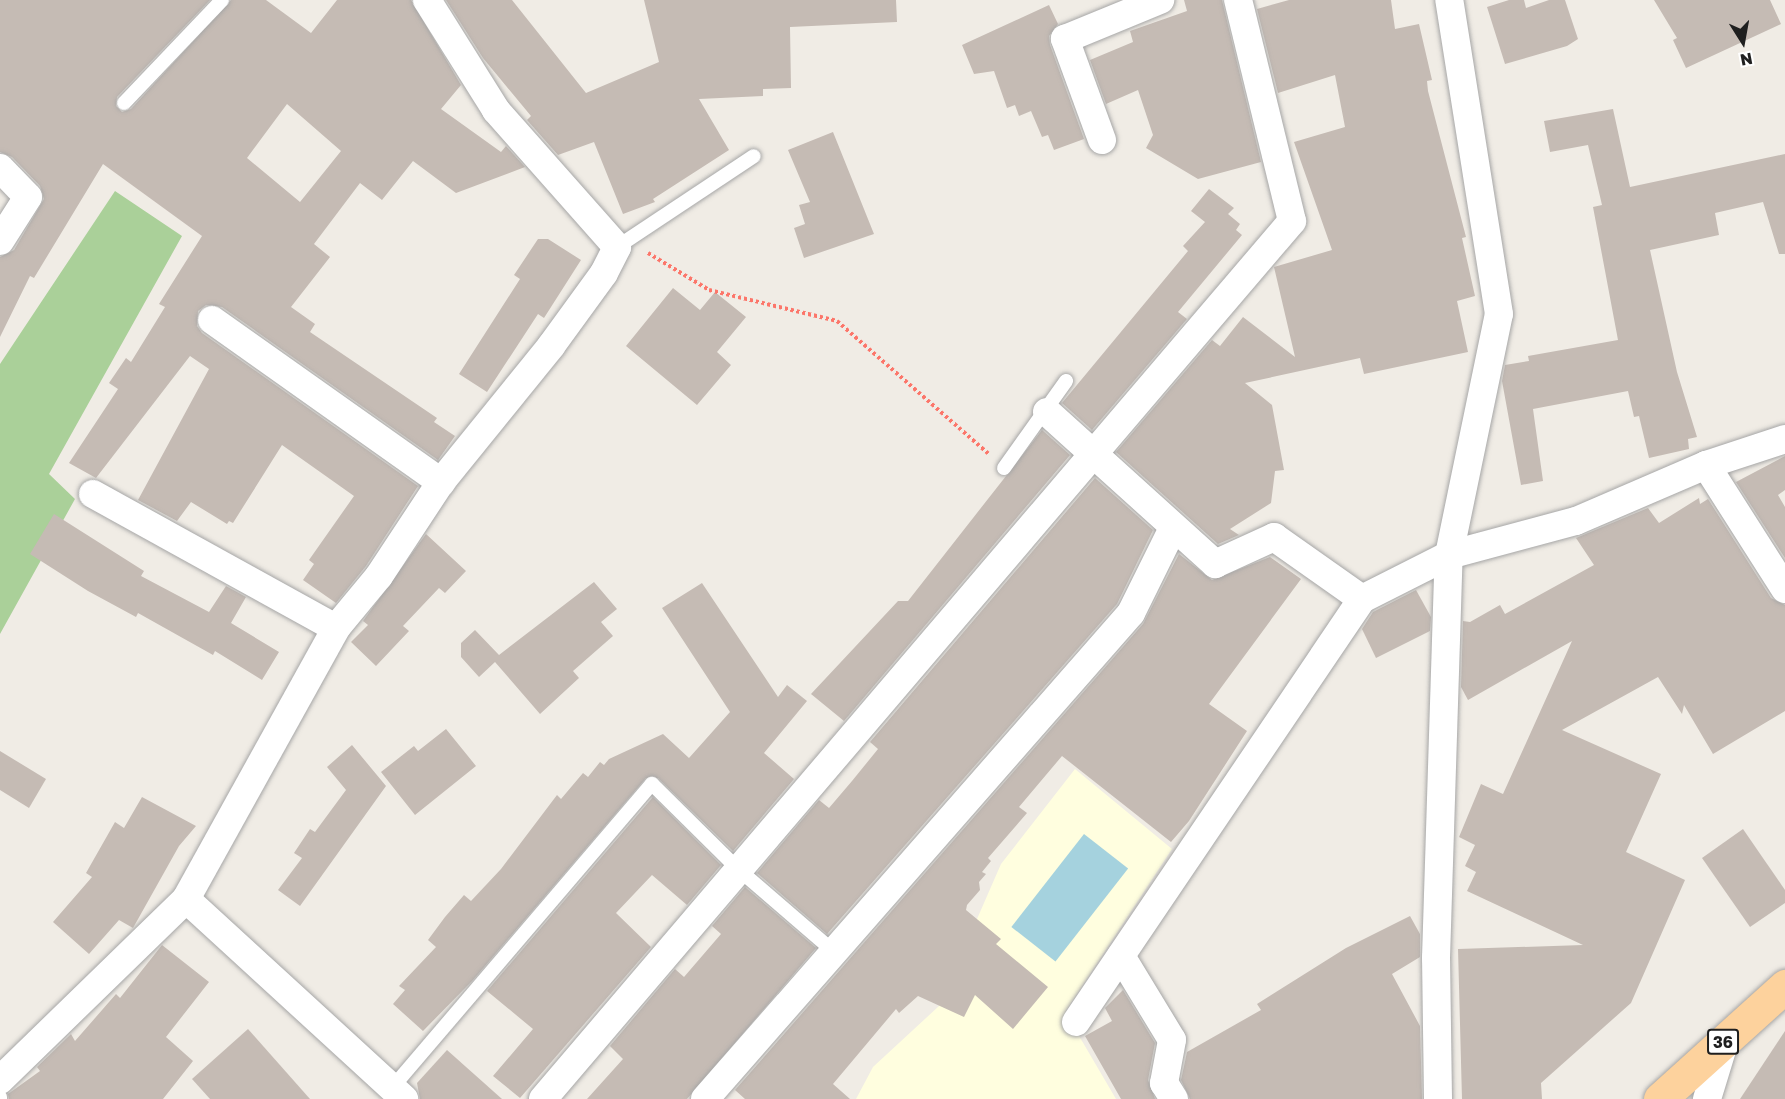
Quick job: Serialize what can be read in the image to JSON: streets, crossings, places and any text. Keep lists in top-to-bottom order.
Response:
{
  "streets": {
    "main road": ["36"]
  },
  "north": "bottom"
}
